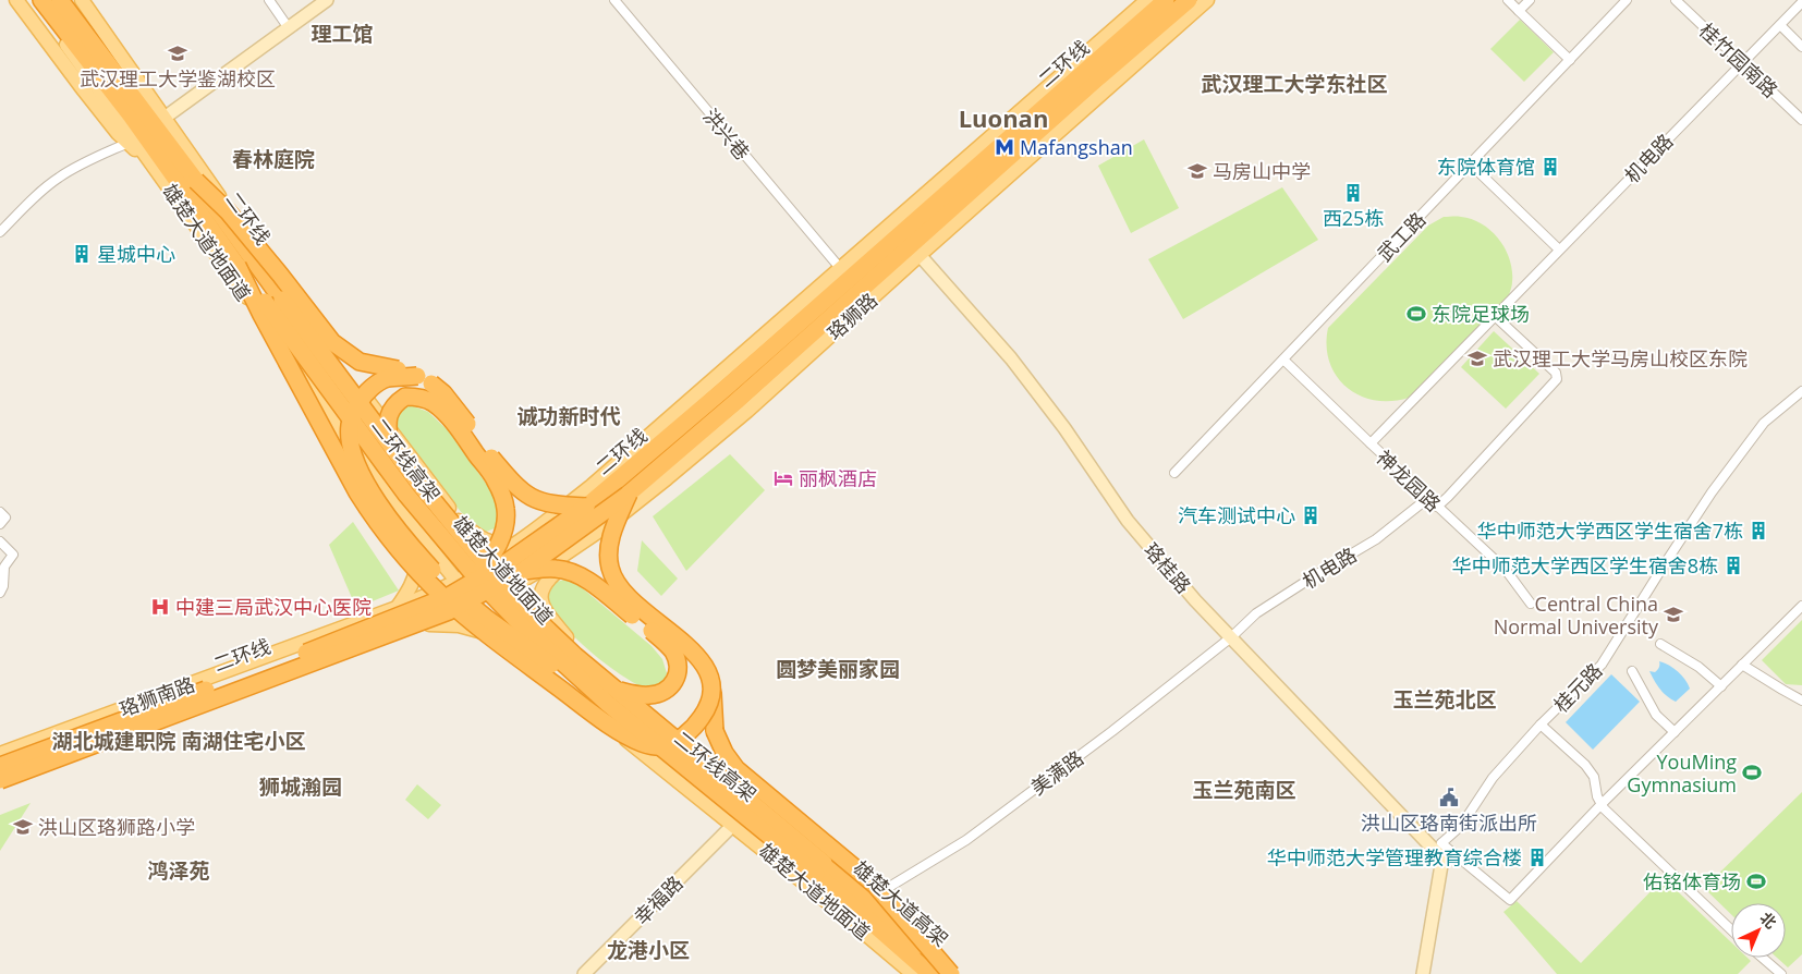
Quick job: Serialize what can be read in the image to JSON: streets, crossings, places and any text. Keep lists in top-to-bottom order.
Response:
{
  "streets": {
    "highway": ["二环线", "二环线高架", "雄楚大道高架"],
    "main road": ["雄楚大道地面道", "珞狮路", "珞狮南路"],
    "street": [
      "桂竹园南路",
      "洪兴巷",
      "机电路",
      "武工路",
      "神龙园路",
      "珞桂路",
      "桂元路",
      "美满路",
      "幸福路"
    ]
  },
  "crossings": [
    ["桂竹园南路", "机电路"],
    ["二环线", "雄楚大道地面道"],
    ["二环线", "珞狮路"],
    ["二环线", "二环线高架"],
    ["二环线", "珞狮南路"],
    ["机电路", "神龙园路"],
    ["机电路", "珞桂路"],
    ["机电路", "美满路"],
    ["武工路", "神龙园路"],
    ["雄楚大道地面道", "珞狮路"],
    ["雄楚大道地面道", "珞狮南路"],
    ["雄楚大道地面道", "美满路"],
    ["雄楚大道地面道", "幸福路"],
    ["珞狮路", "珞桂路"],
    ["珞狮路", "珞狮南路"],
    ["二环线高架", "雄楚大道高架"],
    ["珞桂路", "美满路"]
  ],
  "districts": [
    "理工馆",
    "武汉理工大学东社区",
    "Luonan",
    "春林庭院",
    "诚功新时代",
    "圆梦美丽家园",
    "玉兰苑北区",
    "湖北城建职院 南湖住宅小区",
    "狮城瀚园",
    "玉兰苑南区",
    "鸿泽苑",
    "龙港小区"
  ],
  "places": {
    "school or university": [
      "武汉理工大学鉴湖校区",
      "马房山中学",
      "武汉理工大学马房山校区东院",
      "Central China Normal University",
      "洪山区珞狮路小学"
    ],
    "metro station": ["Mafangshan"],
    "building": [
      "东院体育馆",
      "西25栋",
      "星城中心",
      "汽车测试中心",
      "华中师范大学西区学生宿舍7栋",
      "华中师范大学西区学生宿舍8栋",
      "华中师范大学管理教育综合楼"
    ],
    "sports": ["东院足球场", "YouMing Gymnasium", "佑铭体育场"],
    "hotel": ["丽枫酒店"],
    "hospital": ["中建三局武汉中心医院"],
    "public building": ["洪山区珞南街派出所"]
  },
  "north": "top right"
}
